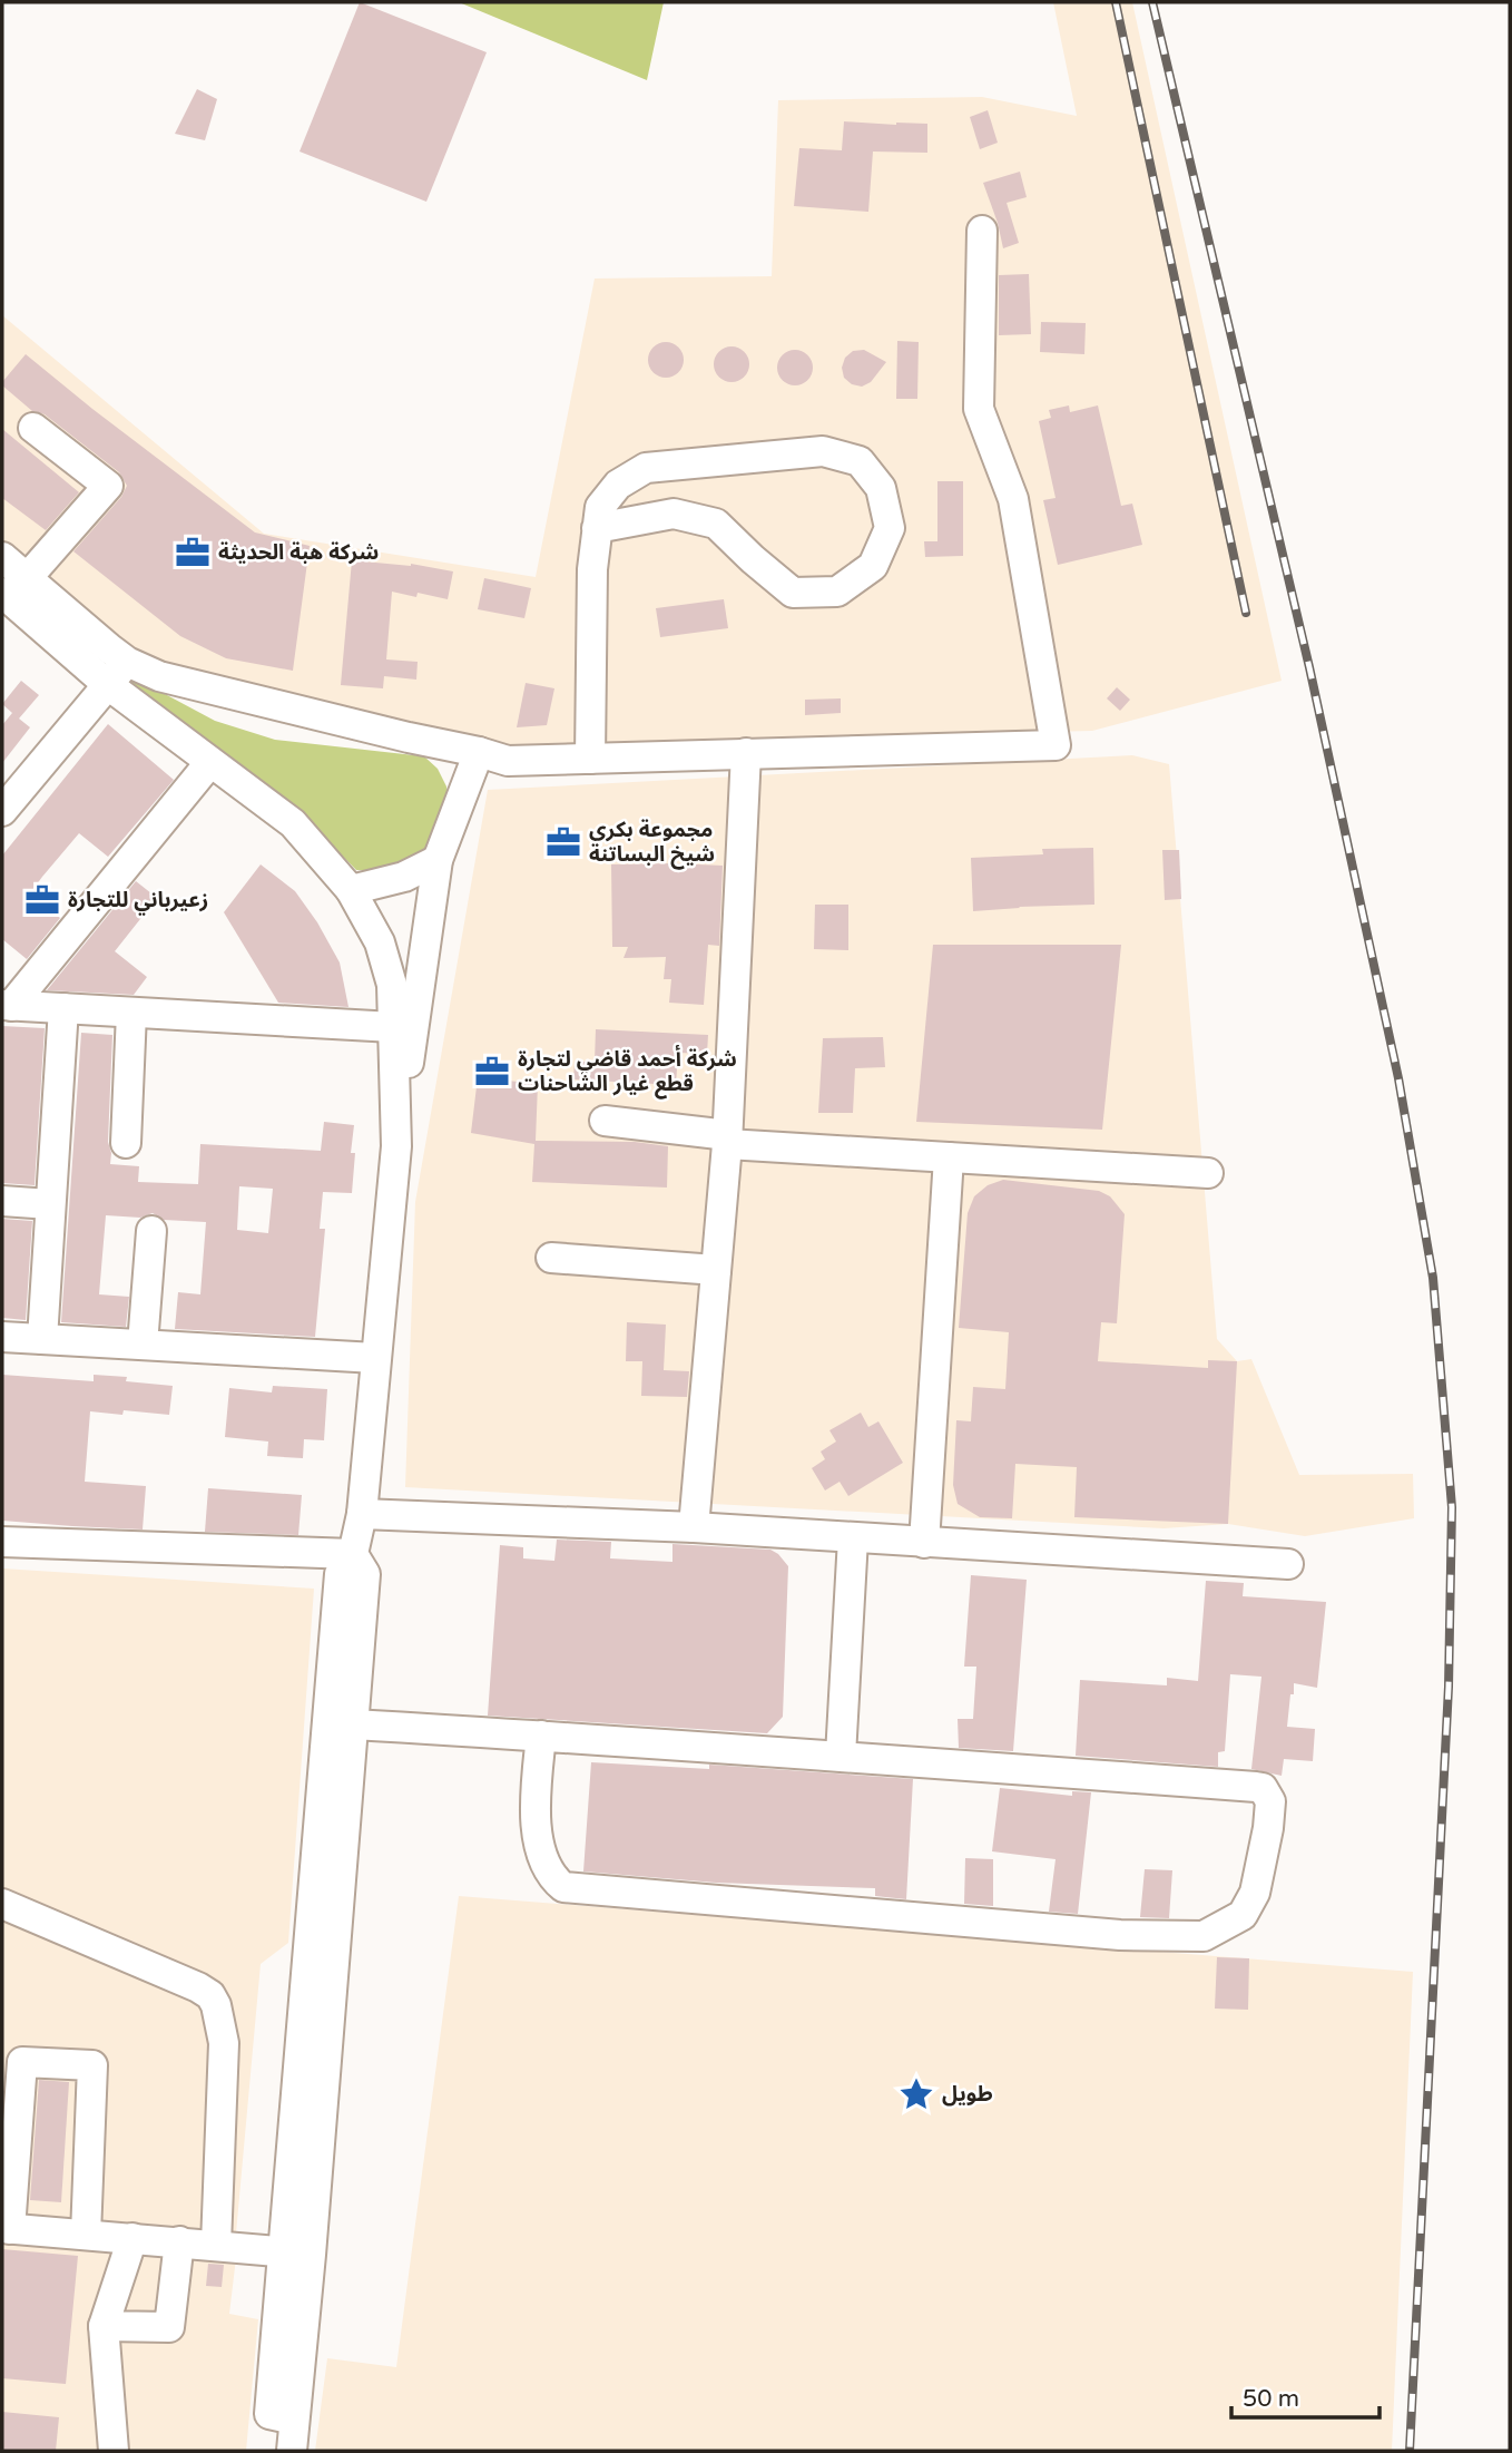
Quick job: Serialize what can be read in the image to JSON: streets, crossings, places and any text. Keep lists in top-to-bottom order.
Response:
{
  "places": {
    "office": [
      "شركة هبة الحديثة",
      "مجموعة بكري شيخ البساتنة",
      "زعيرباني للتجارة",
      "شركة أحمد قاضي لتجارة قطع غيار الشاحنات"
    ],
    "place": ["طويل"]
  },
  "scale_bar": "50 m"
}
